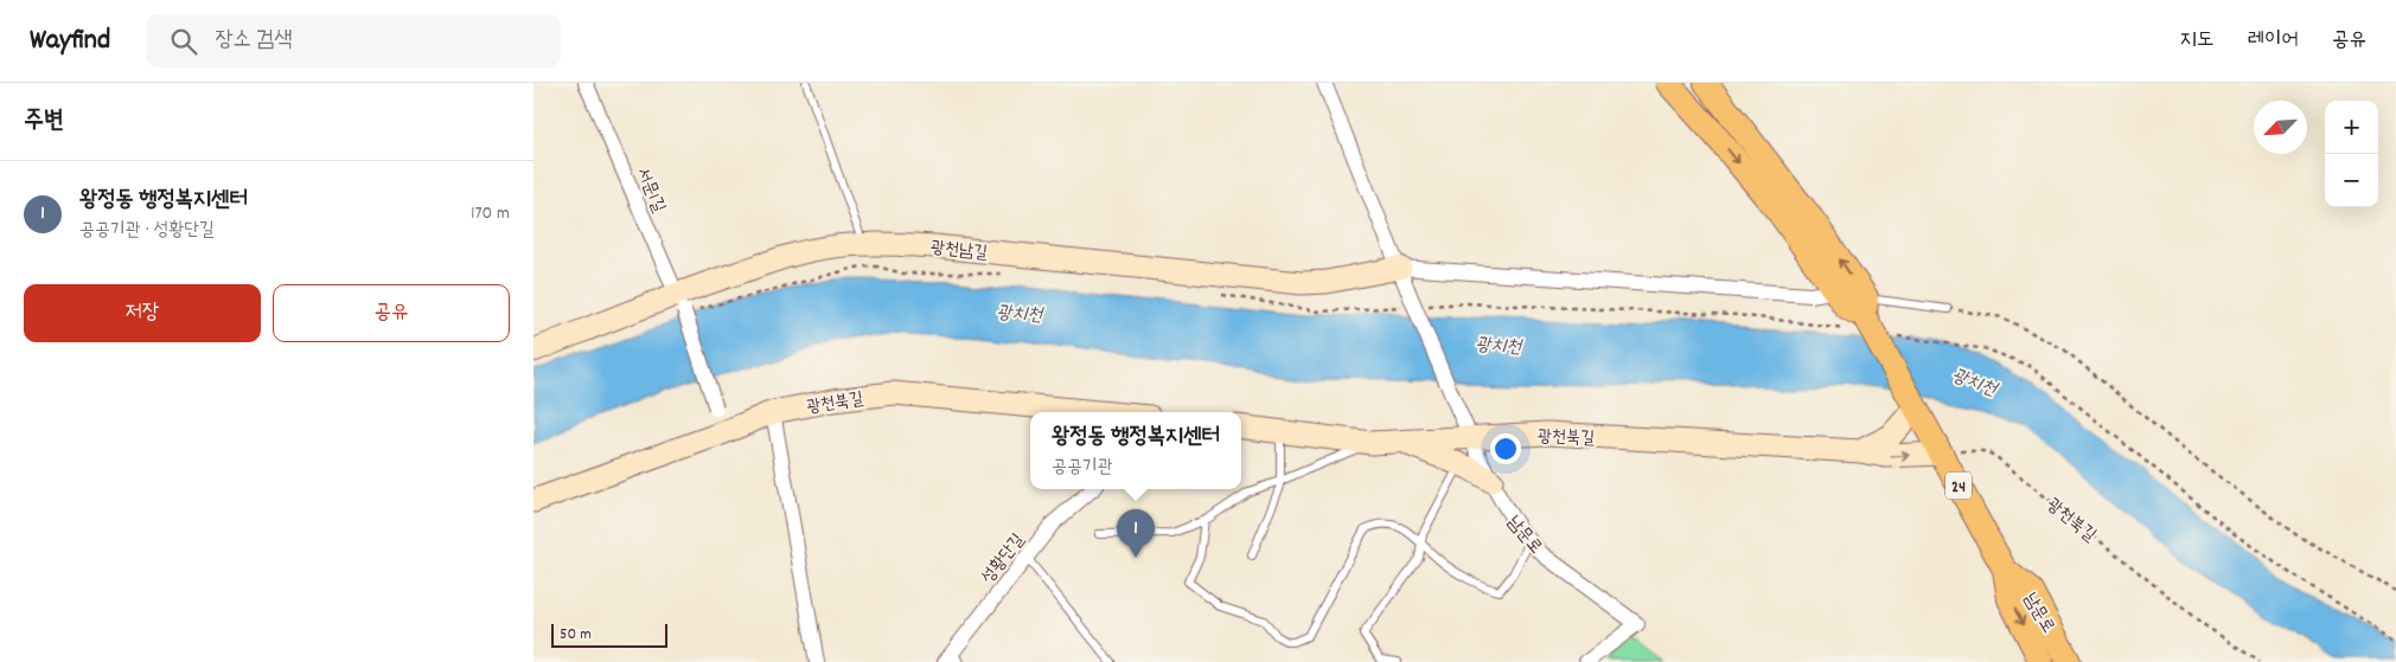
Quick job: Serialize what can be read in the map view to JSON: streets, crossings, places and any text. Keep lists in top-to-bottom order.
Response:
{
  "streets": {
    "main road": ["24", "남문로"],
    "street": [
      "서문1길",
      "광천남길",
      "광천북길",
      "성황단길"
    ]
  },
  "crossings": [
    ["서문1길", "광천남길"],
    ["서문1길", "광천북길"],
    ["광천남길", "남문로"],
    ["광천북길", "남문로"]
  ],
  "water": ["광치천"],
  "scale_bar": "50 m",
  "north": "bottom left",
  "page": {
    "header": "Wayfind",
    "search": "장소 검색",
    "nav": ["지도", "레이어", "공유"],
    "heading": "주변",
    "map_buttons": ["+", "−"],
    "list": [
      {
        "mark": "1",
        "name": "왕정동 행정복지센터",
        "note": "공공기관 · 성황단길",
        "value": "170 m"
      }
    ],
    "buttons": ["저장", "공유"],
    "popup": ["왕정동 행정복지센터", "공공기관"],
    "pins": "1",
    "scale": "50 m"
  }
}
